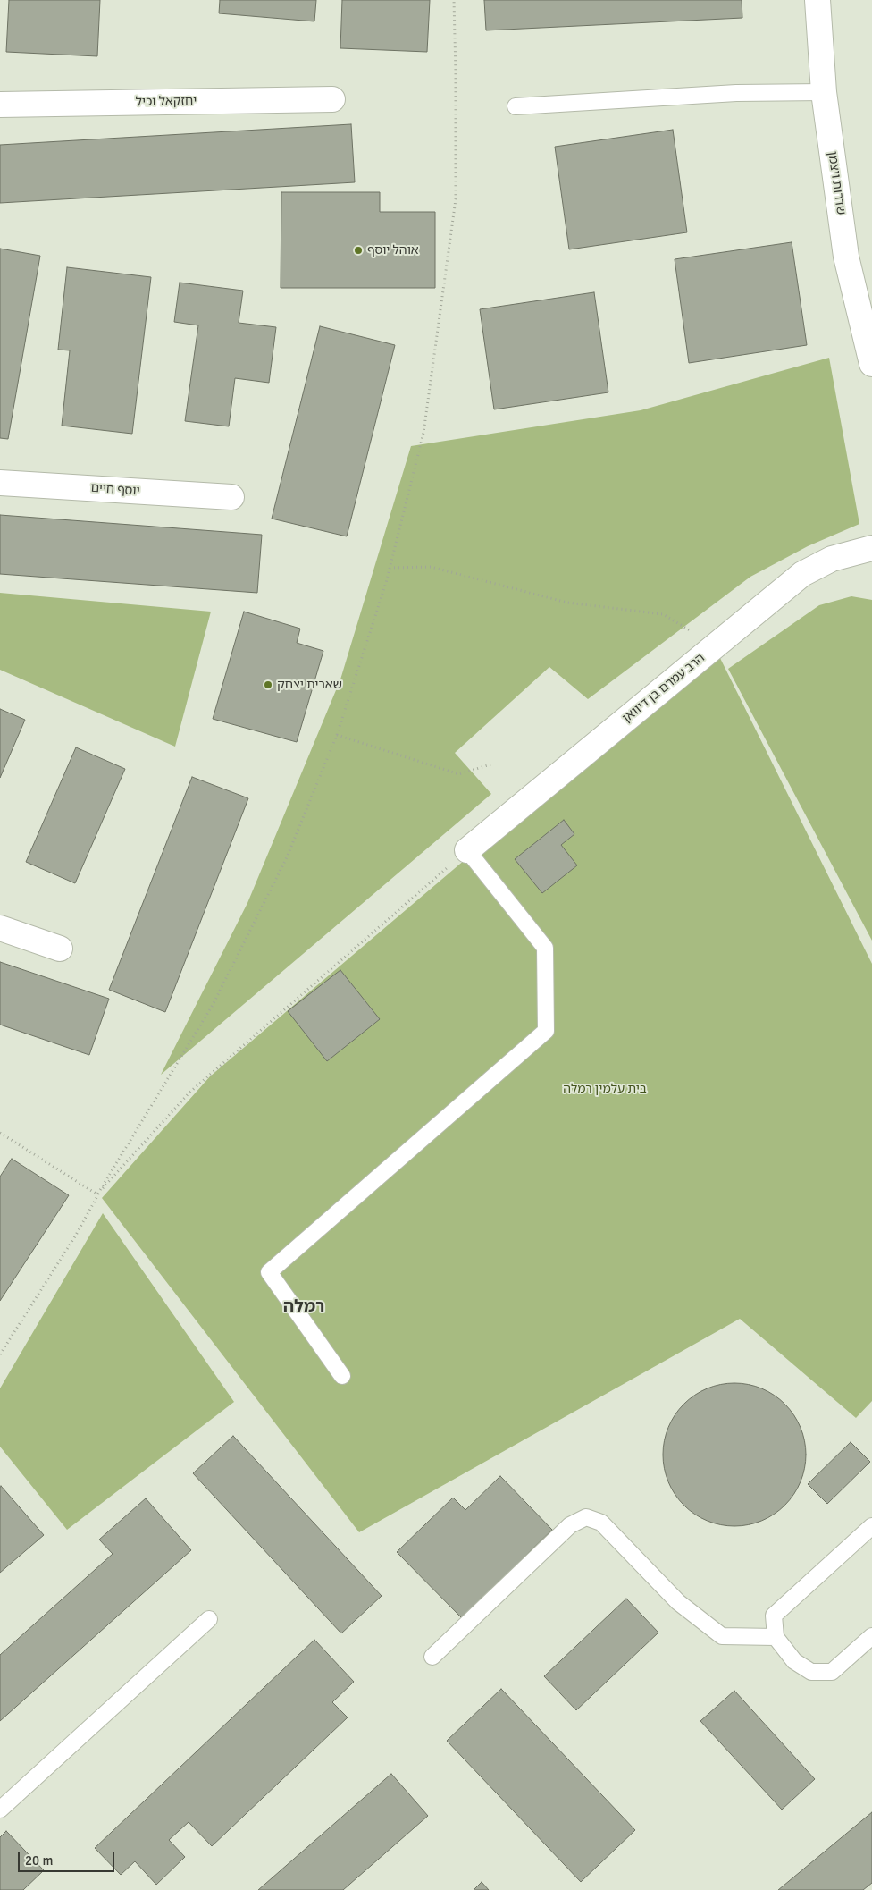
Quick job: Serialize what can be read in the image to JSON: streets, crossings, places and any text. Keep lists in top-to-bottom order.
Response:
{
  "streets": {
    "street": [
      "יחזקאל וכיל",
      "שדרות ויצמן",
      "יוסף חיים",
      "הרב עמרם בן דיוואן"
    ]
  },
  "districts": ["רמלה"],
  "parks": ["בית עלמין רמלה"],
  "places": ["אוהל יוסף", "שארית יצחק"],
  "scale_bar": "20 m"
}
